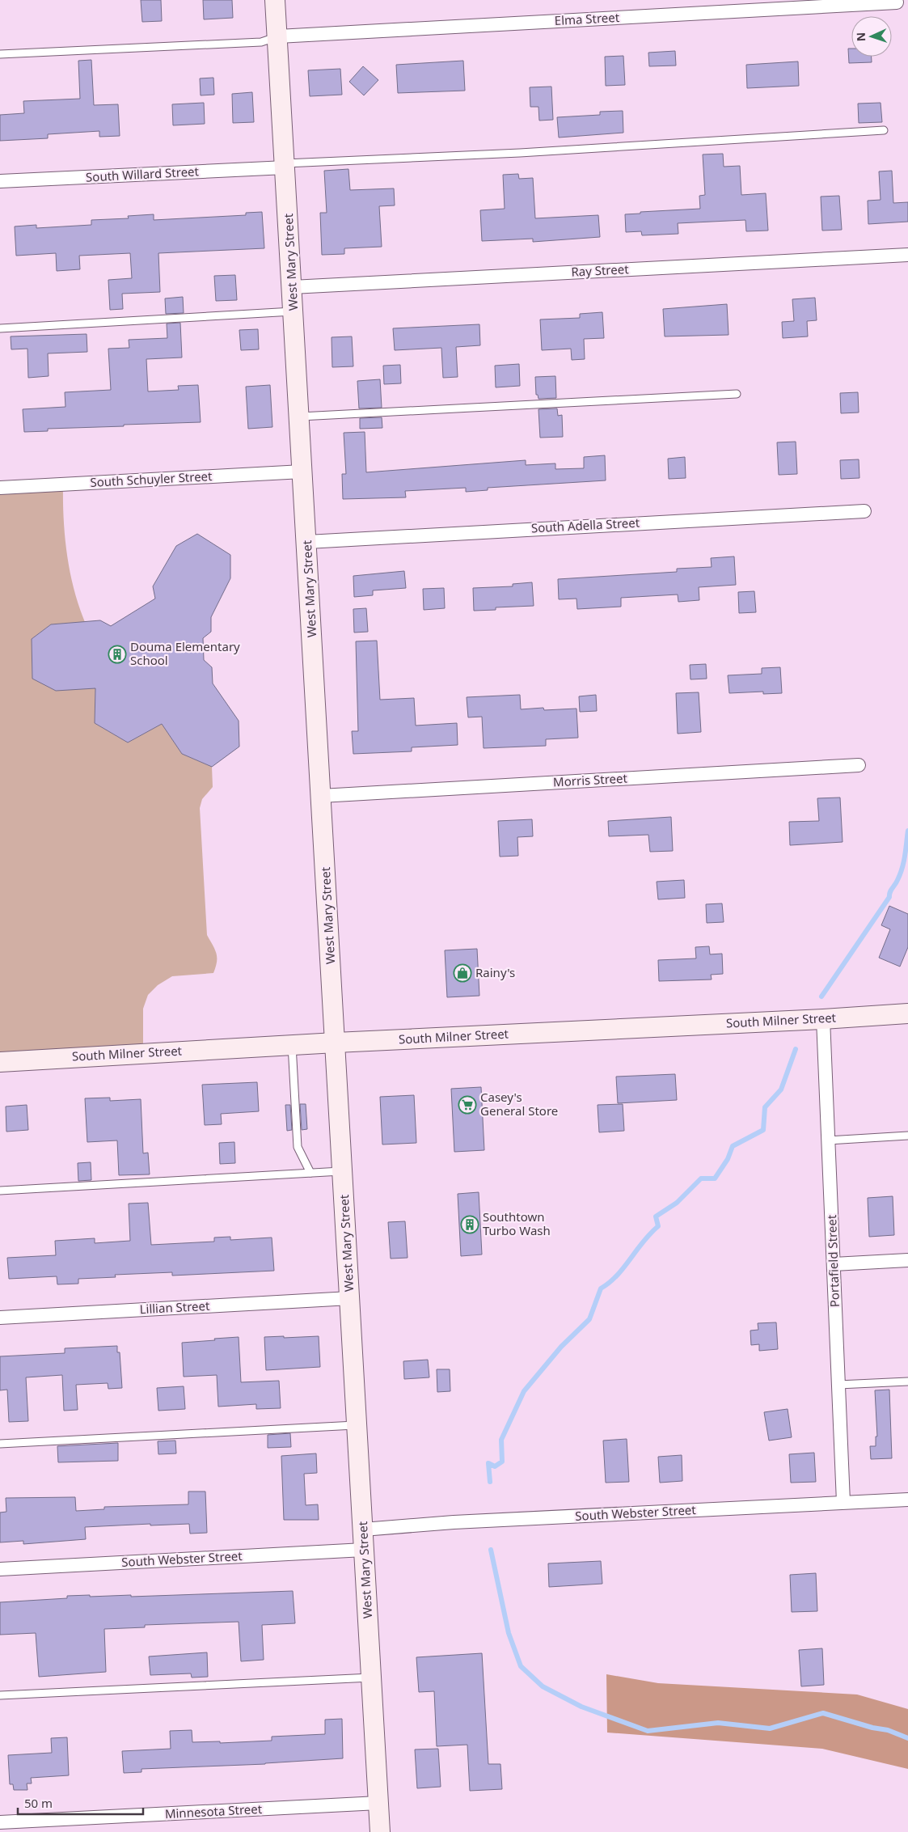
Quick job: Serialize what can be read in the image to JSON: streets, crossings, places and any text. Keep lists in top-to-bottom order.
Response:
{
  "streets": {
    "main road": ["West Mary Street", "South Milner Street"],
    "street": [
      "Elma Street",
      "South Willard Street",
      "Ray Street",
      "South Schuyler Street",
      "South Adella Street",
      "Morris Street",
      "Portafield Street",
      "Lillian Street",
      "South Webster Street",
      "Minnesota Street"
    ]
  },
  "crossings": [
    ["Elma Street", "West Mary Street"],
    ["South Willard Street", "West Mary Street"],
    ["West Mary Street", "Ray Street"],
    ["West Mary Street", "South Schuyler Street"],
    ["West Mary Street", "South Adella Street"],
    ["West Mary Street", "Morris Street"],
    ["West Mary Street", "South Milner Street"],
    ["West Mary Street", "Lillian Street"],
    ["West Mary Street", "South Webster Street"],
    ["West Mary Street", "Minnesota Street"],
    ["South Milner Street", "Portafield Street"],
    ["Portafield Street", "South Webster Street"]
  ],
  "places": {
    "building": ["Douma Elementary School", "Southtown Turbo Wash"],
    "shop": ["Rainy's"],
    "supermarket": ["Casey's General Store"]
  },
  "scale_bar": "50 m",
  "north": "left"
}
